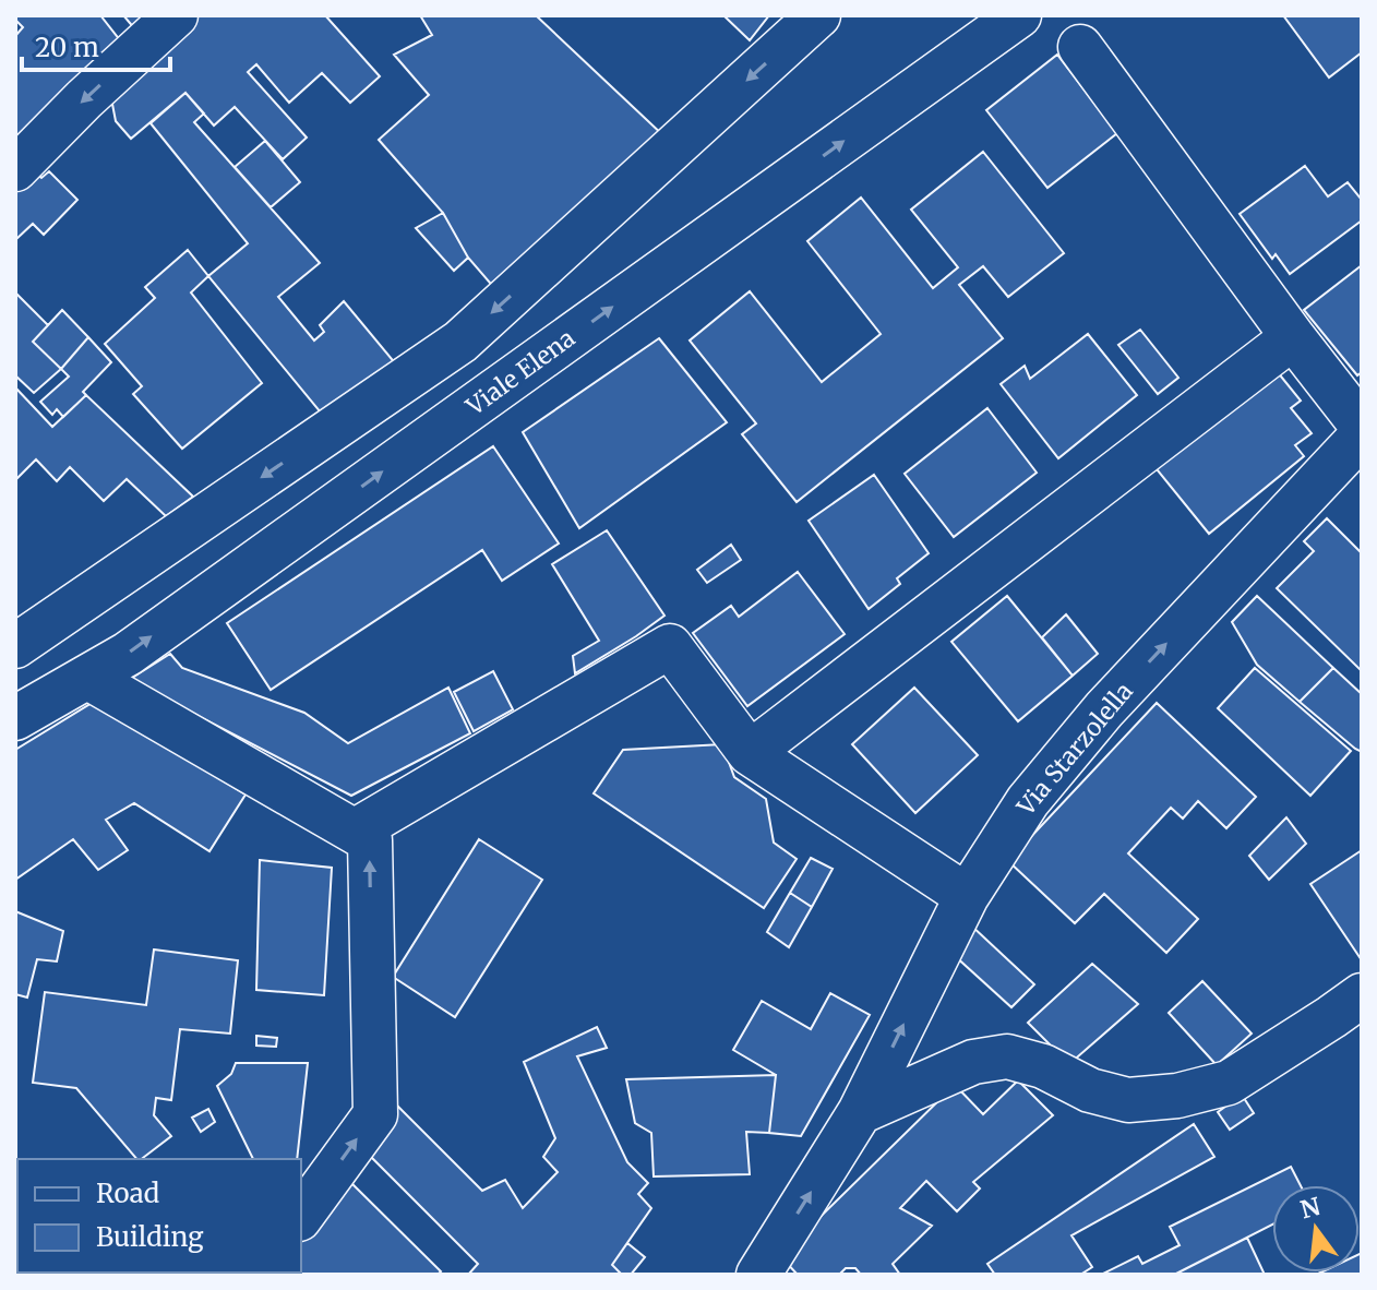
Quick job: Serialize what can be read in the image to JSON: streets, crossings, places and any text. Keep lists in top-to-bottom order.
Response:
{
  "streets": {
    "street": ["Viale Elena", "Via Starzolella"]
  },
  "legend": ["Road", "Building"],
  "scale_bar": "20 m",
  "north": "top"
}
